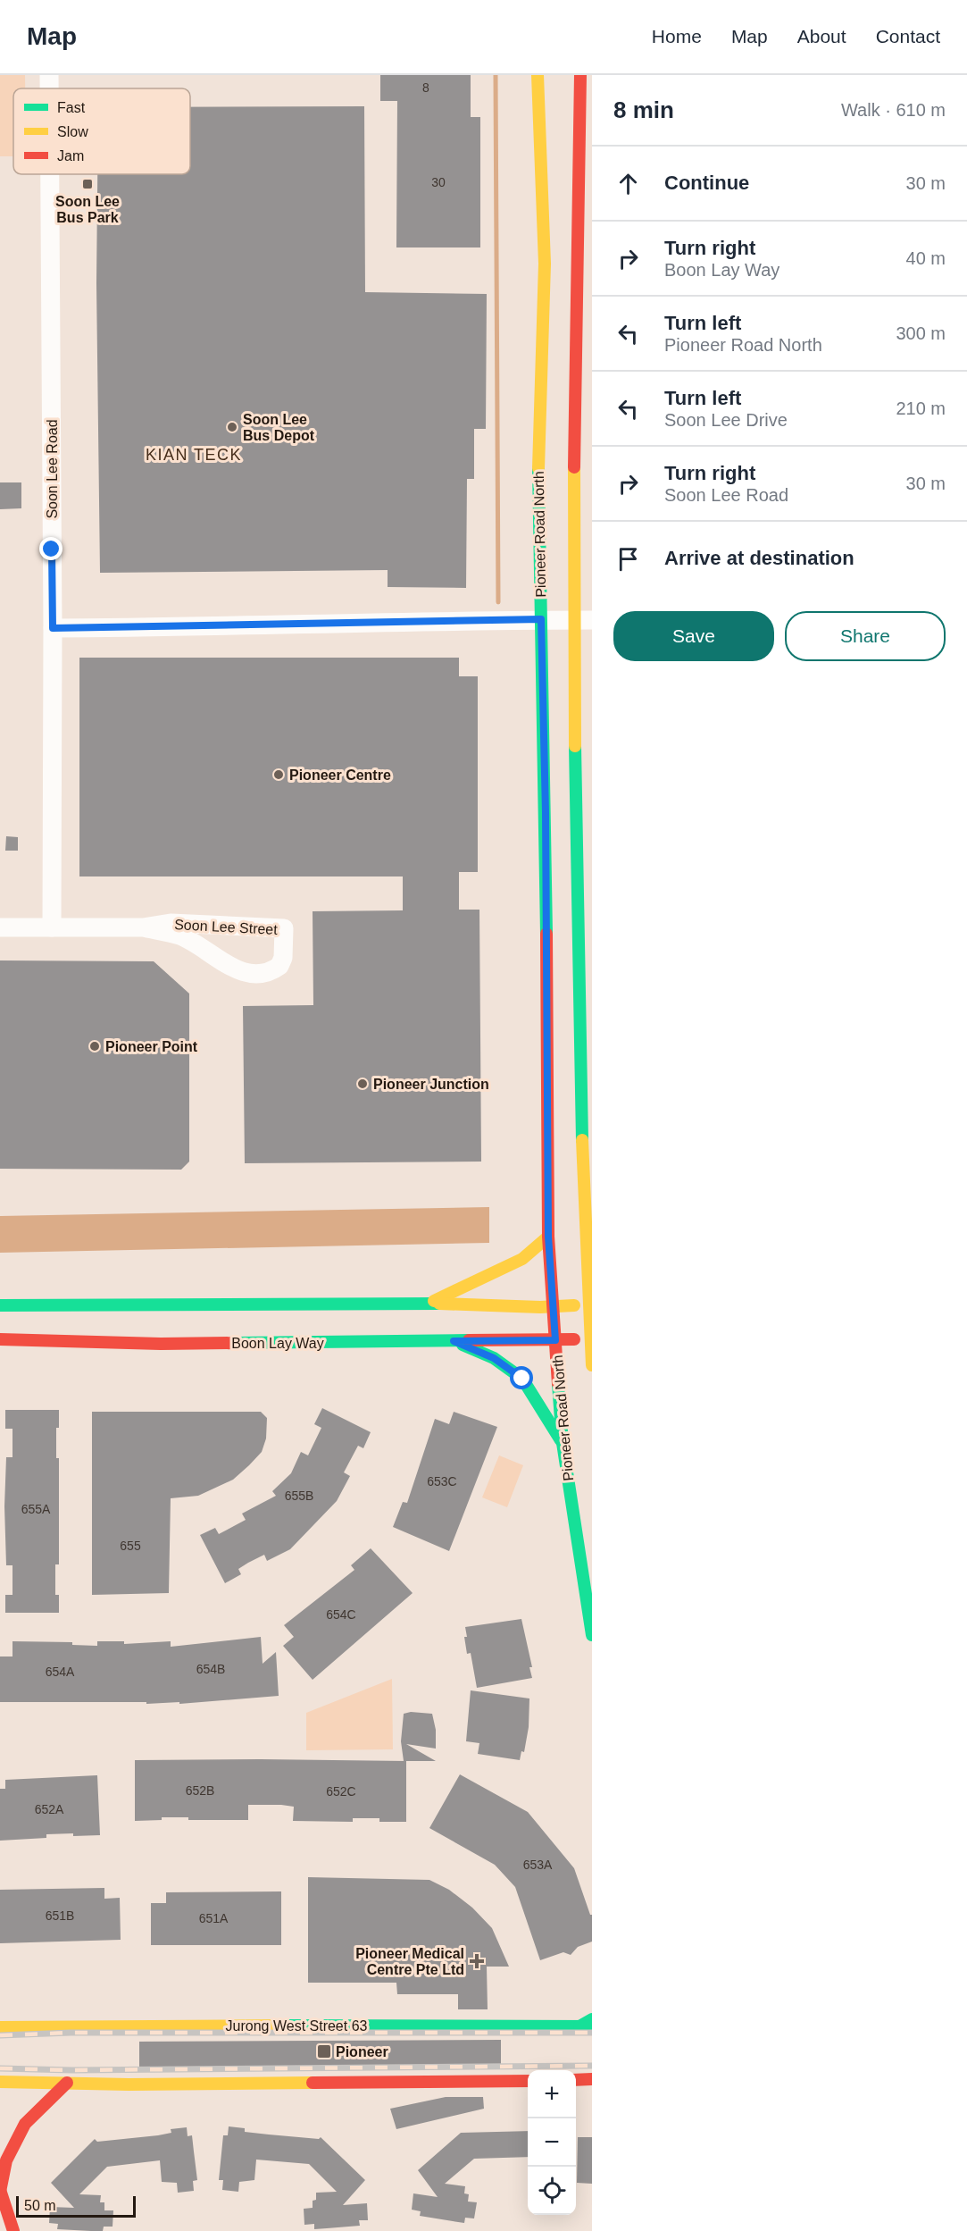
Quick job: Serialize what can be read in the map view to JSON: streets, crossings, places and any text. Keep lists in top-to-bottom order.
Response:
{
  "streets": {
    "main road": ["Pioneer Road North", "Boon Lay Way", "Jurong West Street 63"],
    "street": ["Soon Lee Road", "Soon Lee Street"]
  },
  "crossings": [
    ["Soon Lee Road", "Soon Lee Street"],
    ["Pioneer Road North", "Boon Lay Way"]
  ],
  "districts": ["KIAN TECK"],
  "places": {
    "transit": ["Soon Lee Bus Park", "Pioneer"],
    "other": [
      "Soon Lee Bus Depot",
      "Pioneer Centre",
      "Pioneer Point",
      "Pioneer Junction"
    ],
    "health": ["Pioneer Medical Centre Pte Ltd"]
  },
  "house_numbers": [
    "8",
    "30",
    "653C",
    "655B",
    "655A",
    "655",
    "654C",
    "654B",
    "654A",
    "652B",
    "652C",
    "652A",
    "653A",
    "651B",
    "651A"
  ],
  "legend": ["Fast", "Slow", "Jam"],
  "scale_bar": "50 m",
  "page": {
    "header": "Map",
    "nav": [
      "Home",
      "Map",
      "About",
      "Contact"
    ],
    "heading": ["8 min", "Walk · 610 m"],
    "list": [
      ["Continue", "30 m"],
      ["Turn right", "Boon Lay Way", "40 m"],
      ["Turn left", "Pioneer Road North", "300 m"],
      ["Turn left", "Soon Lee Drive", "210 m"],
      ["Turn right", "Soon Lee Road", "30 m"],
      "Arrive at destination"
    ],
    "buttons": ["Save", "Share"],
    "map_buttons": ["+", "−"],
    "scale": "50 m"
  }
}
